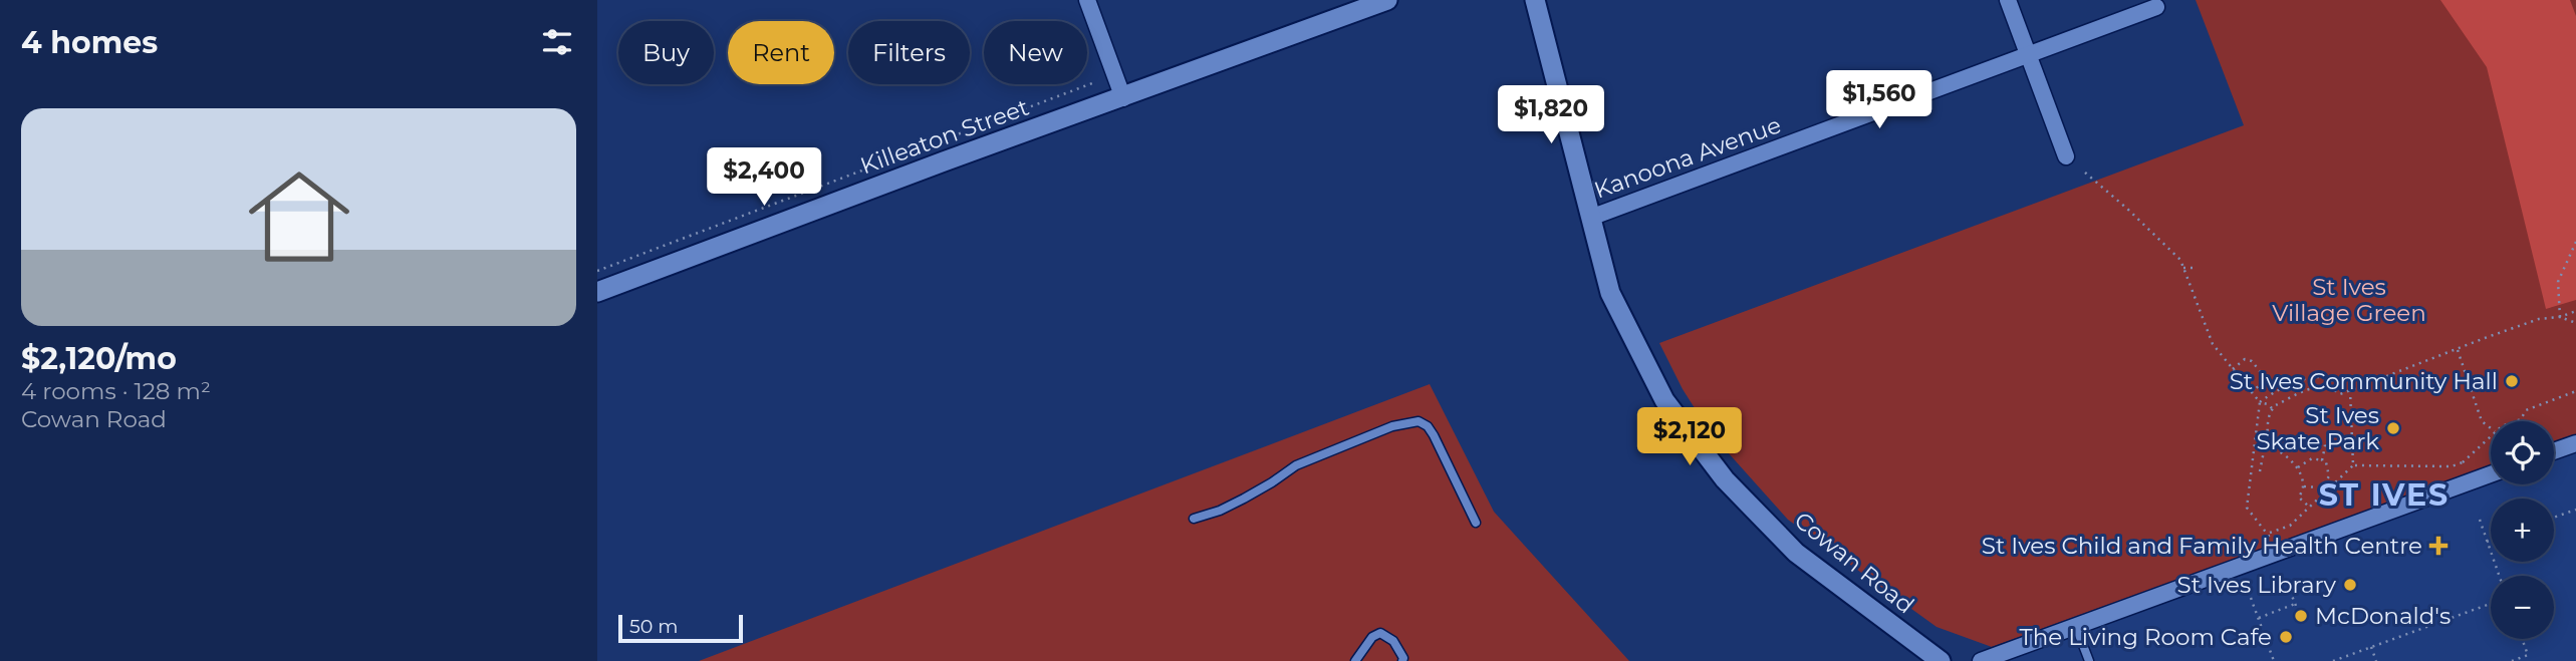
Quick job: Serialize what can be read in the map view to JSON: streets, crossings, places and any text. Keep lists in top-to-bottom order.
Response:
{
  "streets": {
    "main road": ["Killeaton Street", "Cowan Road"],
    "street": ["Kanoona Avenue"]
  },
  "crossings": [
    ["Kanoona Avenue", "Cowan Road"]
  ],
  "districts": ["ST IVES"],
  "parks": ["St Ives Village Green"],
  "places": {
    "other": [
      "St Ives Community Hall",
      "St Ives Skate Park",
      "St Ives Library",
      "McDonald's",
      "The Living Room Cafe"
    ],
    "health": ["St Ives Child and Family Health Centre"]
  },
  "scale_bar": "50 m",
  "page": {
    "heading": "4 homes",
    "chip": [
      "Buy",
      "Rent",
      "Filters",
      "New"
    ],
    "price": [
      "$1,560",
      "$1,820",
      "$2,400",
      "$2,120"
    ],
    "list": [
      {
        "name": "$2,120/mo",
        "note": "4 rooms · 128 m² · Cowan Road"
      }
    ],
    "map_buttons": ["+", "−"],
    "scale": "50 m"
  }
}
